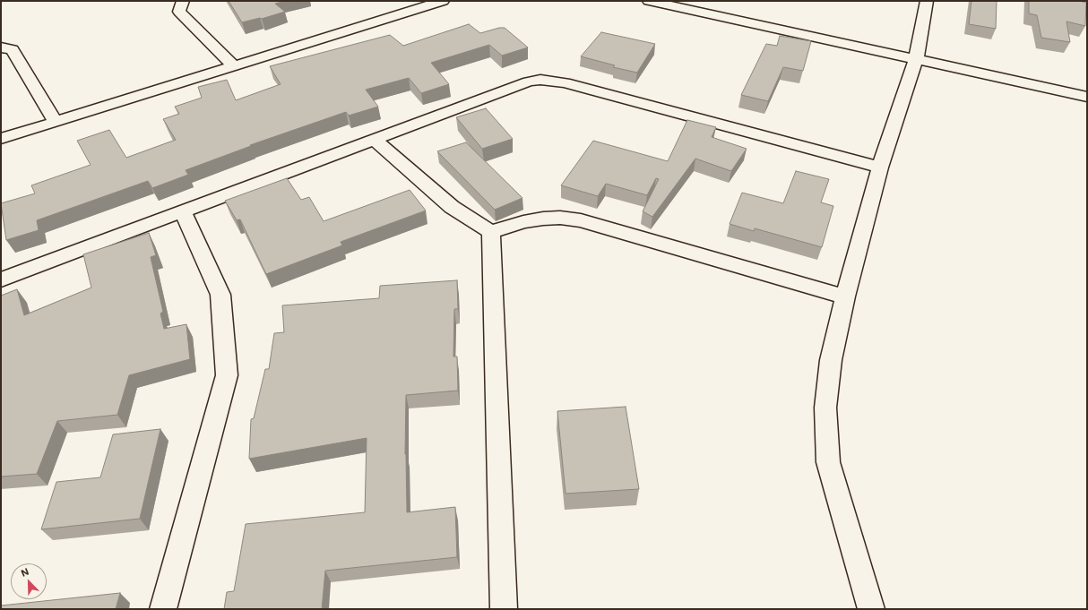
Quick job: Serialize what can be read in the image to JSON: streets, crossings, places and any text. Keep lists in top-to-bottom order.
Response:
{
  "north": "top left"
}
